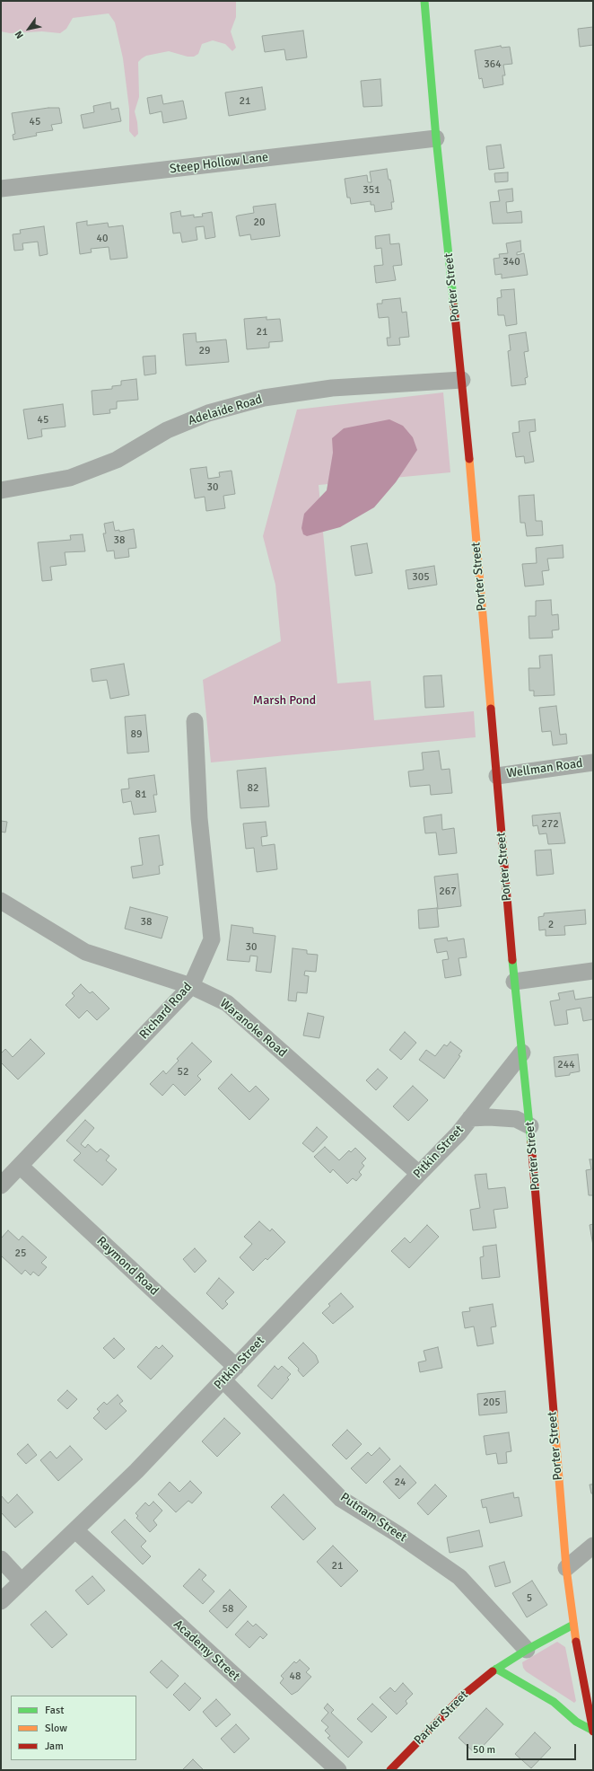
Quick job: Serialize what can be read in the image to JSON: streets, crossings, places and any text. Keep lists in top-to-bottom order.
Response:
{
  "streets": {
    "street": [
      "Steep Hollow Lane",
      "Porter Street",
      "Adelaide Road",
      "Wellman Road",
      "Richard Road",
      "Waranoke Road",
      "Pitkin Street",
      "Raymond Road",
      "Putnam Street",
      "Academy Street",
      "Parker Street"
    ]
  },
  "crossings": [
    ["Steep Hollow Lane", "Porter Street"],
    ["Porter Street", "Adelaide Road"],
    ["Porter Street", "Wellman Road"],
    ["Porter Street", "Pitkin Street"],
    ["Porter Street", "Parker Street"],
    ["Richard Road", "Waranoke Road"],
    ["Richard Road", "Raymond Road"],
    ["Waranoke Road", "Pitkin Street"],
    ["Pitkin Street", "Raymond Road"],
    ["Pitkin Street", "Putnam Street"],
    ["Pitkin Street", "Academy Street"],
    ["Putnam Street", "Parker Street"]
  ],
  "parks": ["Marsh Pond"],
  "house_numbers": [
    "364",
    "21",
    "45",
    "351",
    "20",
    "40",
    "340",
    "21",
    "29",
    "45",
    "30",
    "38",
    "305",
    "89",
    "82",
    "81",
    "272",
    "267",
    "38",
    "2",
    "30",
    "244",
    "52",
    "25",
    "205",
    "24",
    "21",
    "5",
    "58",
    "48"
  ],
  "legend": ["Fast", "Slow", "Jam"],
  "scale_bar": "50 m",
  "north": "bottom left"
}
